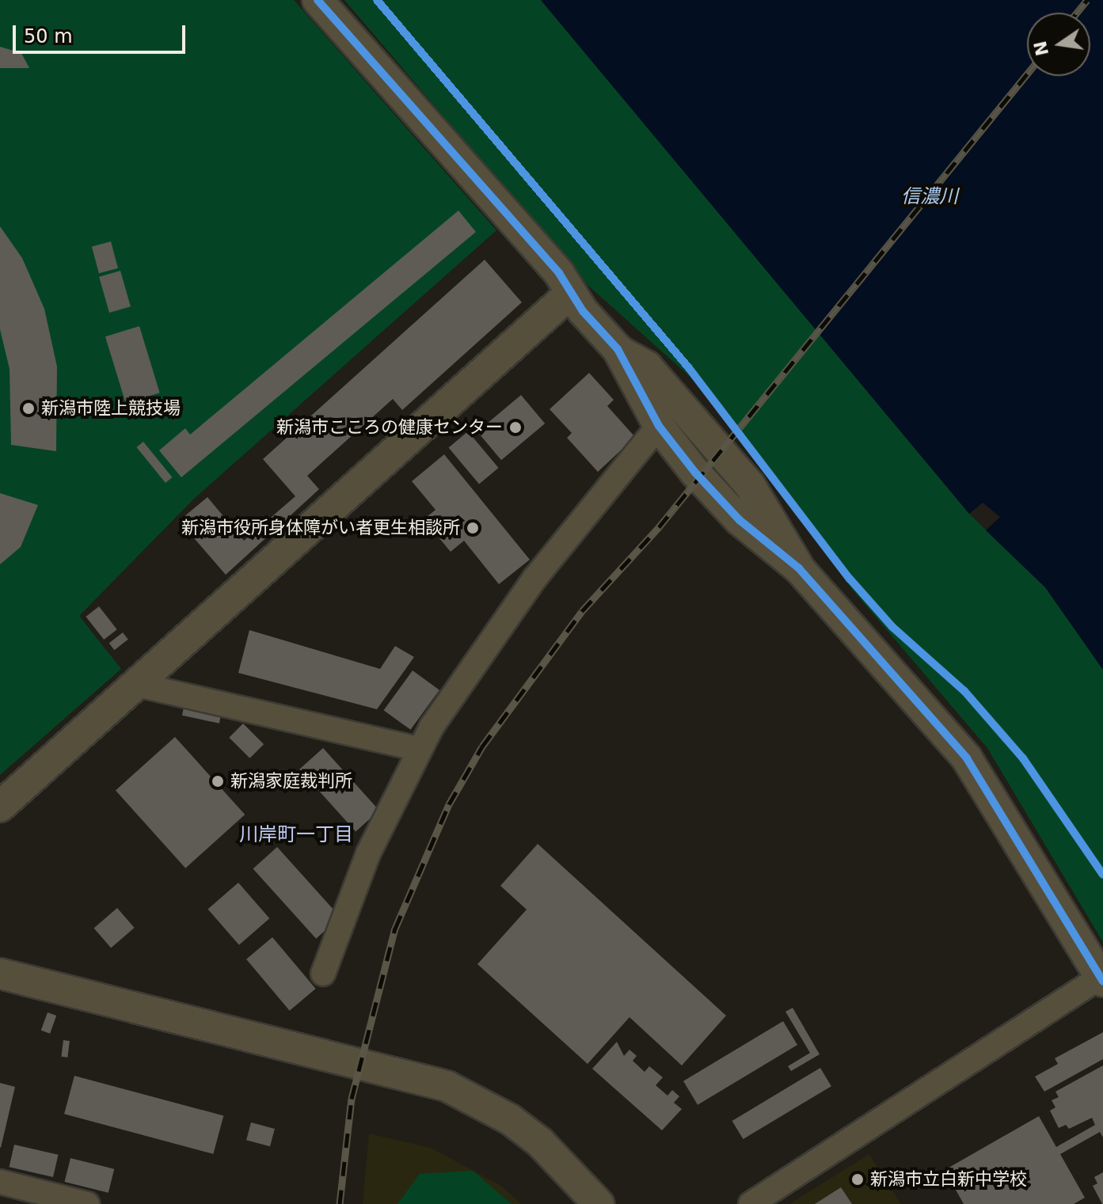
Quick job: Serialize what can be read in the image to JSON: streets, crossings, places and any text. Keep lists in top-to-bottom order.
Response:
{
  "districts": ["川岸町一丁目"],
  "water": ["信濃川"],
  "places": [
    "新潟市陸上競技場",
    "新潟市こころの健康センター",
    "新潟市役所身体障がい者更生相談所",
    "新潟家庭裁判所",
    "新潟市立白新中学校"
  ],
  "scale_bar": "50 m",
  "north": "left"
}
